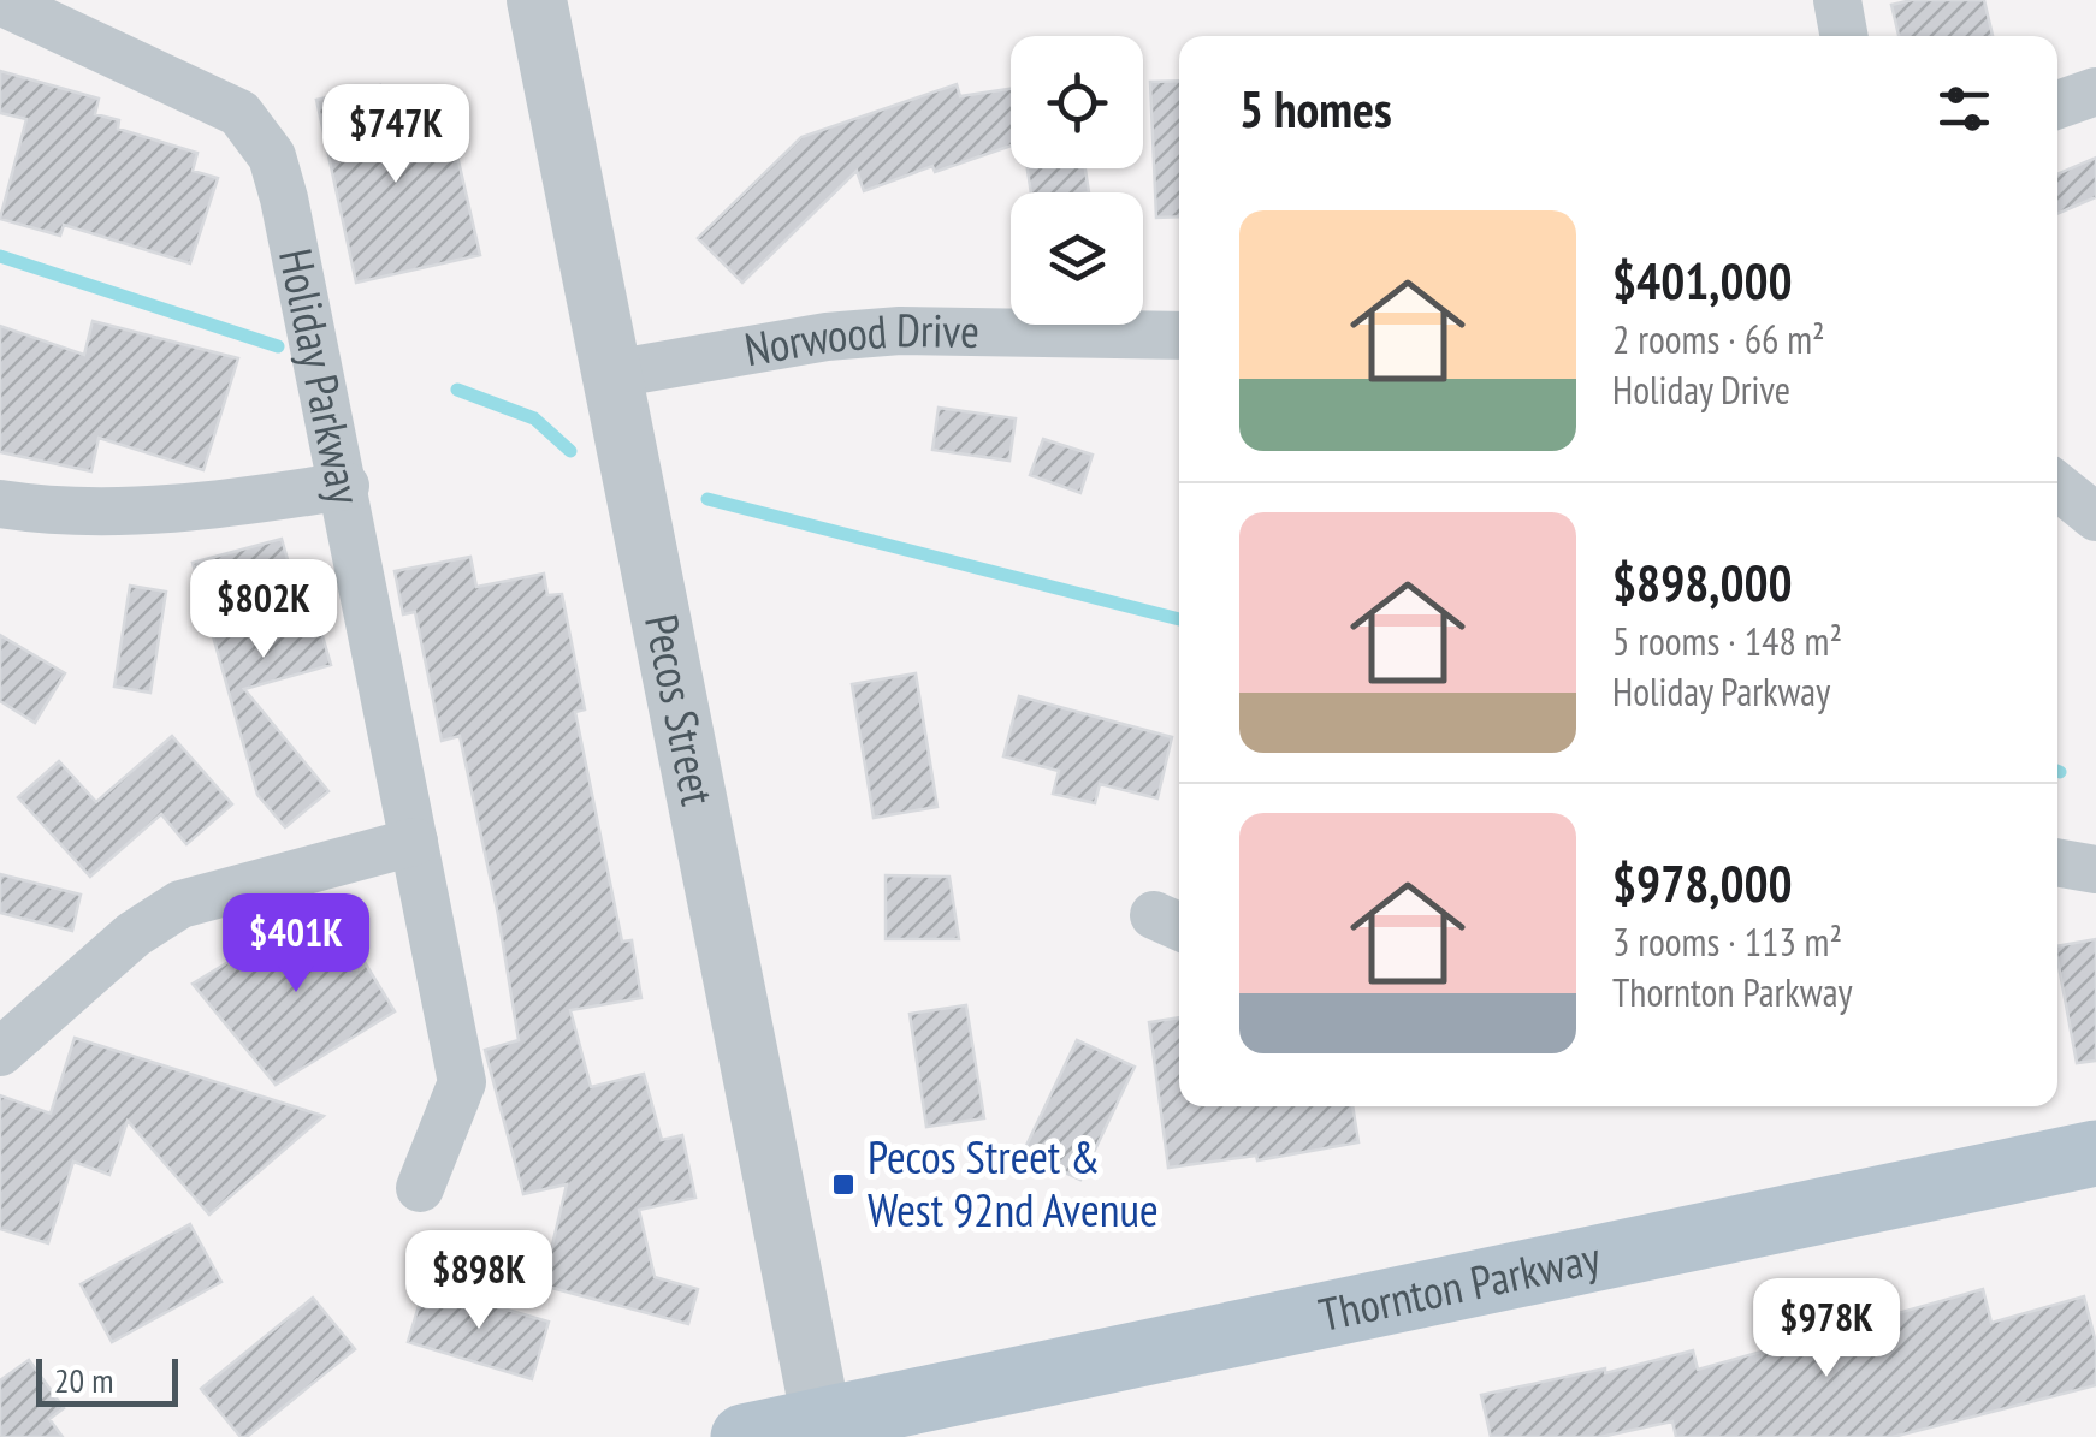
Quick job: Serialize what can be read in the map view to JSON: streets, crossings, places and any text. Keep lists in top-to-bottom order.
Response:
{
  "streets": {
    "main road": ["Thornton Parkway"],
    "street": ["Norwood Drive", "Holiday Parkway", "Pecos Street"]
  },
  "crossings": [
    ["Norwood Drive", "Pecos Street"],
    ["Pecos Street", "Thornton Parkway"]
  ],
  "places": {
    "transit": ["Pecos Street & West 92nd Avenue"]
  },
  "scale_bar": "20 m",
  "page": {
    "heading": "5 homes",
    "price": [
      "$747K",
      "$802K",
      "$401K",
      "$898K",
      "$978K"
    ],
    "list": [
      {
        "name": "$401,000",
        "note": "2 rooms · 66 m² · Holiday Drive"
      },
      {
        "name": "$898,000",
        "note": "5 rooms · 148 m² · Holiday Parkway"
      },
      {
        "name": "$978,000",
        "note": "3 rooms · 113 m² · Thornton Parkway"
      }
    ],
    "scale": "20 m"
  }
}
